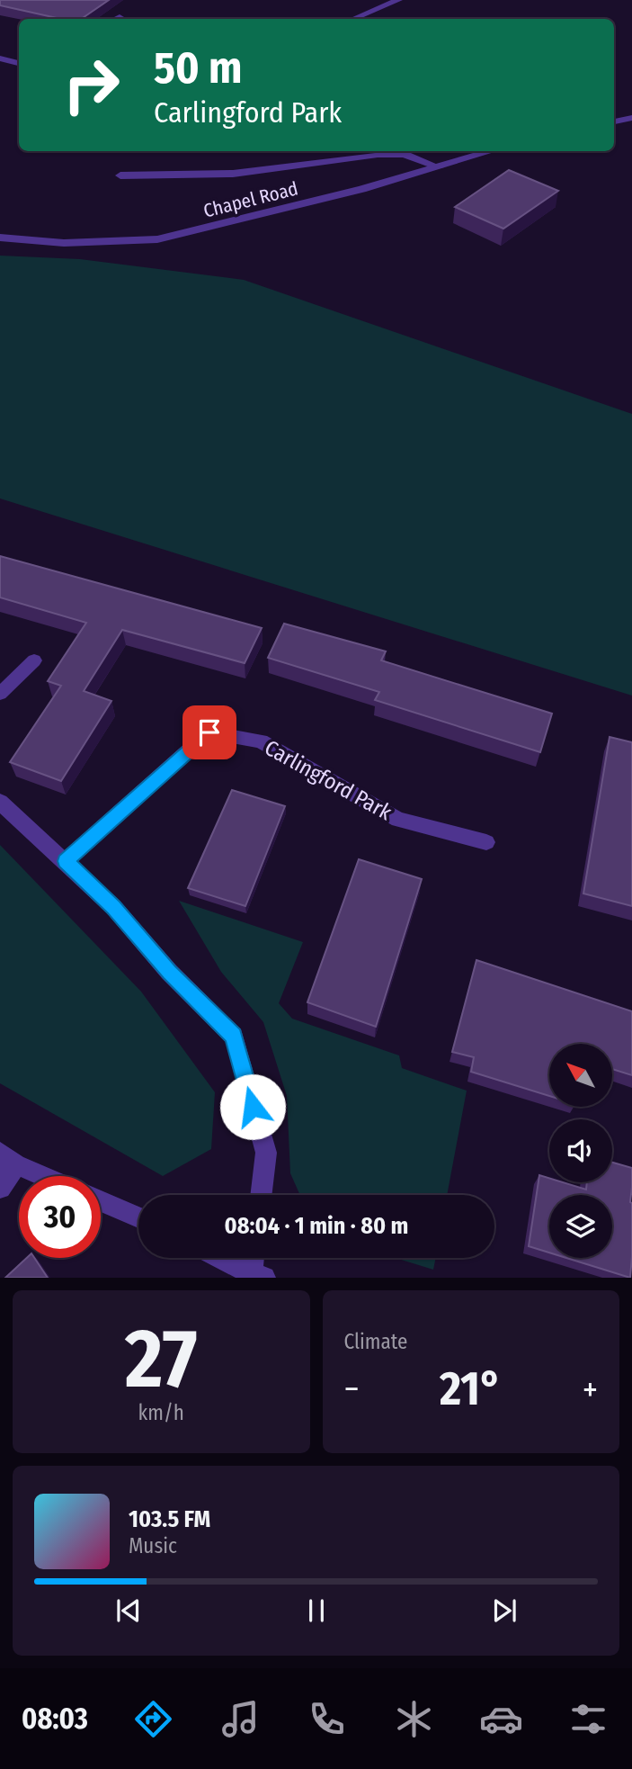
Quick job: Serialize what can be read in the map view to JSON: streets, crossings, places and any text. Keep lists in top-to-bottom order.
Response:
{
  "streets": {
    "street": ["Chapel Road", "Carlingford Park"]
  },
  "north": "top left",
  "page": {
    "turn": ["50 m", "Carlingford Park"],
    "limit": "30",
    "trip": "08:04 · 1 min · 80 m",
    "tile": [
      ["27", "km/h"],
      "Climate"
    ],
    "heat": ["−", "21°", "+"],
    "song": ["103.5 FM", "Music"],
    "tabs": "08:03"
  }
}
